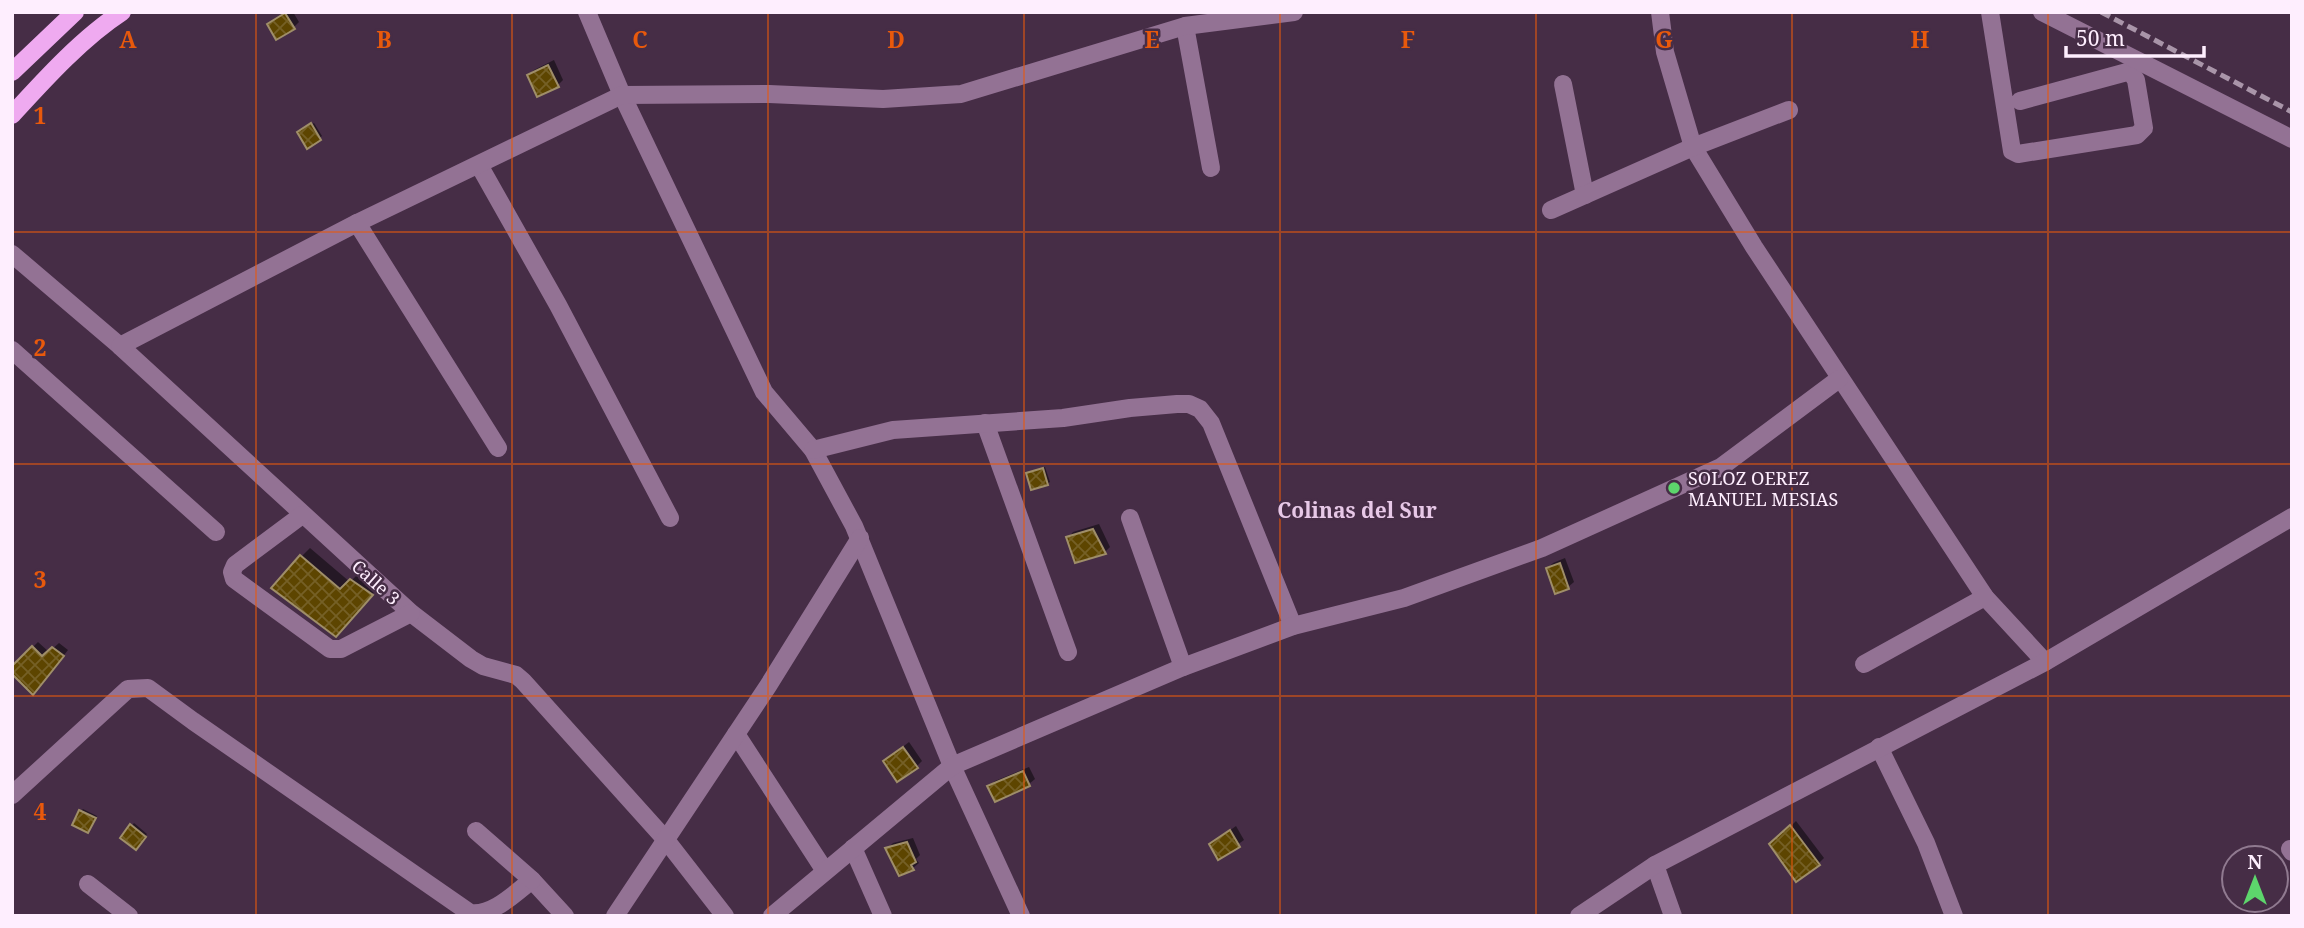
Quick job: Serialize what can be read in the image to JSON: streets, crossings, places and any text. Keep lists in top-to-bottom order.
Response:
{
  "streets": {
    "street": ["Calle 3"]
  },
  "districts": ["Colinas del Sur"],
  "places": ["SOLOZ OEREZ MANUEL MESIAS"],
  "scale_bar": "50 m",
  "north": "top",
  "grid": {
    "columns": [
      "A",
      "B",
      "C",
      "D",
      "E",
      "F",
      "G",
      "H"
    ],
    "rows": [
      "1",
      "2",
      "3",
      "4"
    ]
  }
}
